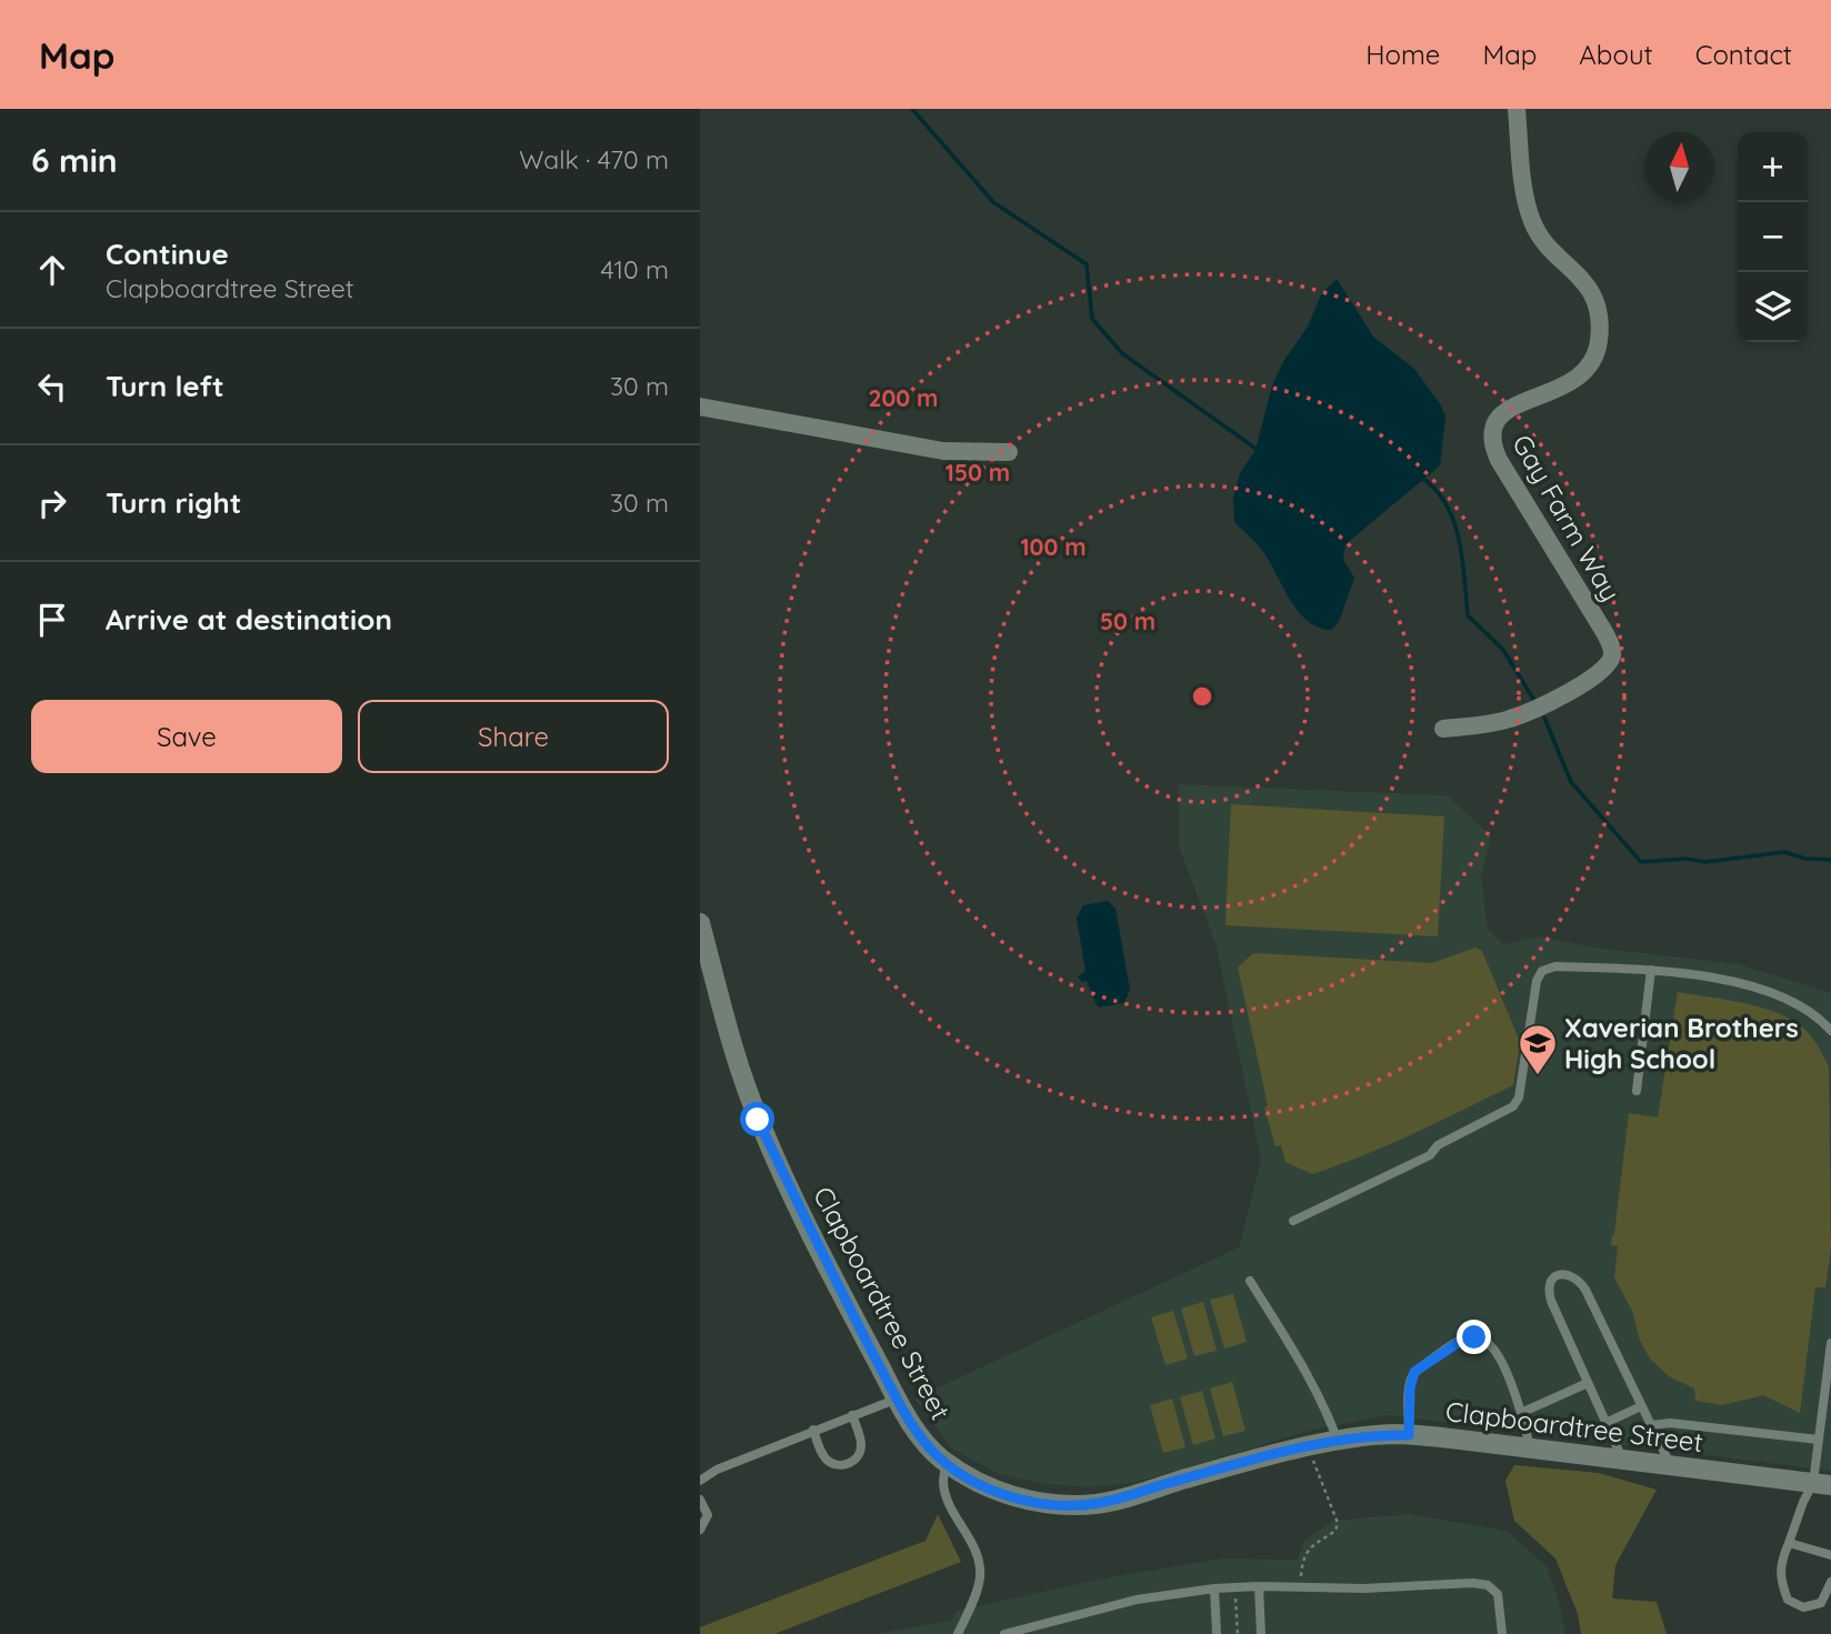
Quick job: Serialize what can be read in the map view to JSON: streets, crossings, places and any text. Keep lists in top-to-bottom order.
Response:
{
  "streets": {
    "main road": ["Clapboardtree Street"],
    "street": ["Gay Farm Way"]
  },
  "places": {
    "school or university": ["Xaverian Brothers High School"]
  },
  "north": "top",
  "page": {
    "header": "Map",
    "nav": [
      "Home",
      "Map",
      "About",
      "Contact"
    ],
    "heading": ["6 min", "Walk · 470 m"],
    "map_buttons": ["+", "−"],
    "list": [
      ["Continue", "Clapboardtree Street", "410 m"],
      ["Turn left", "30 m"],
      ["Turn right", "30 m"],
      "Arrive at destination"
    ],
    "buttons": ["Save", "Share"]
  },
  "rings": [
    "200 m",
    "150 m",
    "100 m",
    "50 m"
  ]
}
